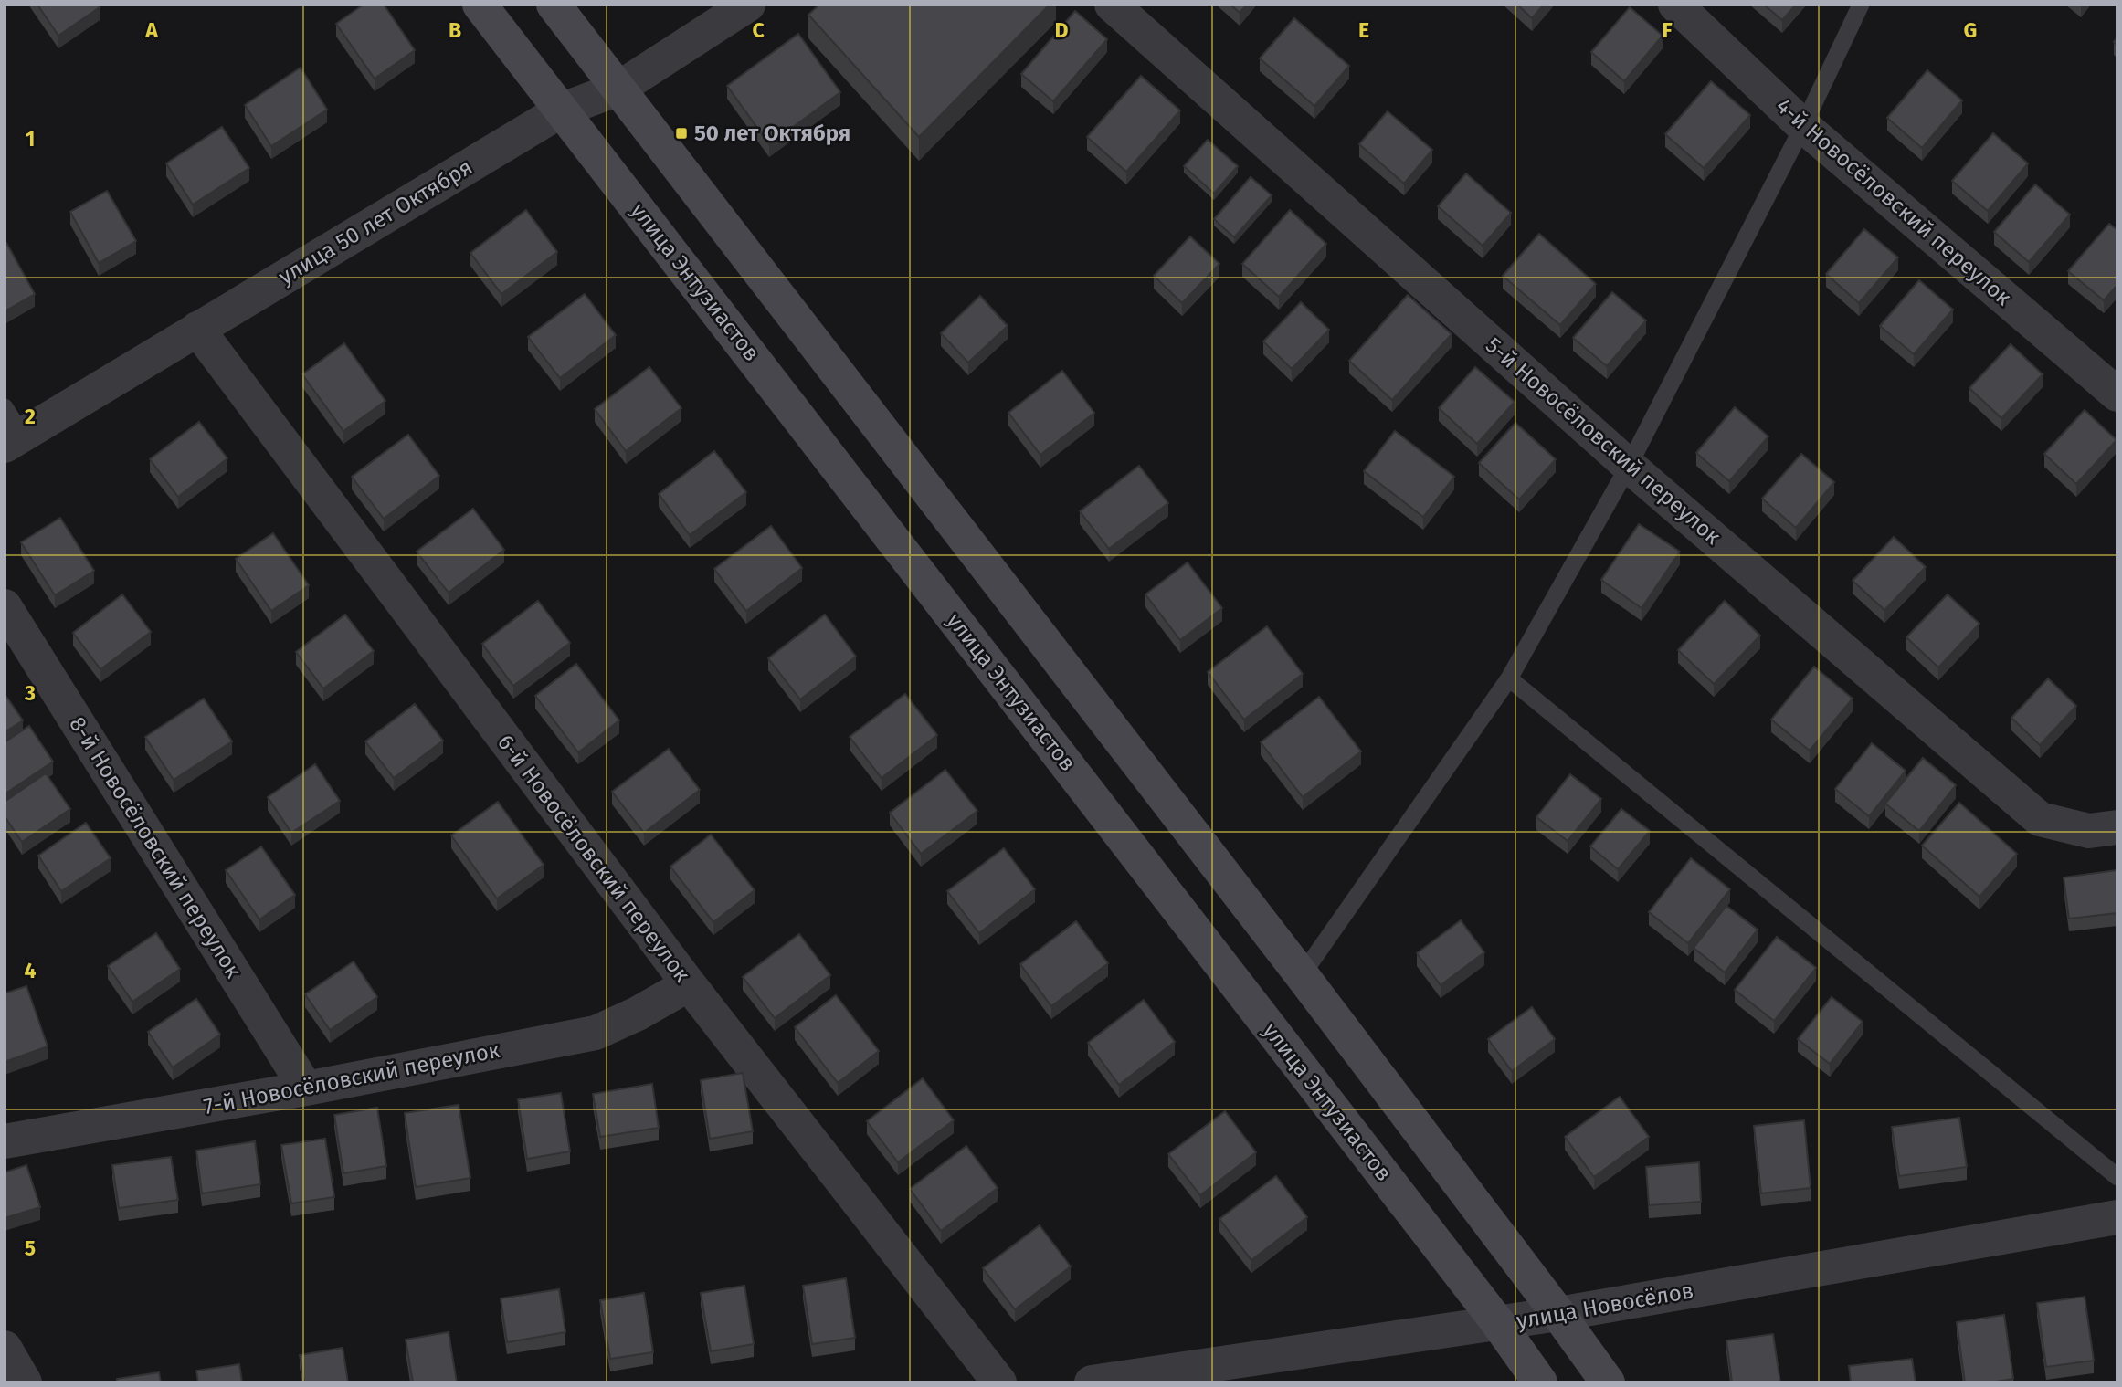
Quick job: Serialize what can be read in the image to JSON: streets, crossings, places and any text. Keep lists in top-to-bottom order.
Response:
{
  "streets": {
    "main road": ["улица Энтузиастов"],
    "street": [
      "4-й Новосёловский переулок",
      "улица 50 лет Октября",
      "5-й Новосёловский переулок",
      "8-й Новосёловский переулок",
      "6-й Новосёловский переулок",
      "7-й Новосёловский переулок",
      "улица Новосёлов"
    ]
  },
  "crossings": [
    ["улица 50 лет Октября", "улица Энтузиастов"],
    ["улица 50 лет Октября", "6-й Новосёловский переулок"],
    ["улица Энтузиастов", "улица Новосёлов"],
    ["8-й Новосёловский переулок", "7-й Новосёловский переулок"],
    ["6-й Новосёловский переулок", "7-й Новосёловский переулок"]
  ],
  "places": {
    "transit": ["50 лет Октября"]
  },
  "grid": {
    "columns": [
      "A",
      "B",
      "C",
      "D",
      "E",
      "F",
      "G"
    ],
    "rows": [
      "1",
      "2",
      "3",
      "4",
      "5"
    ]
  }
}
